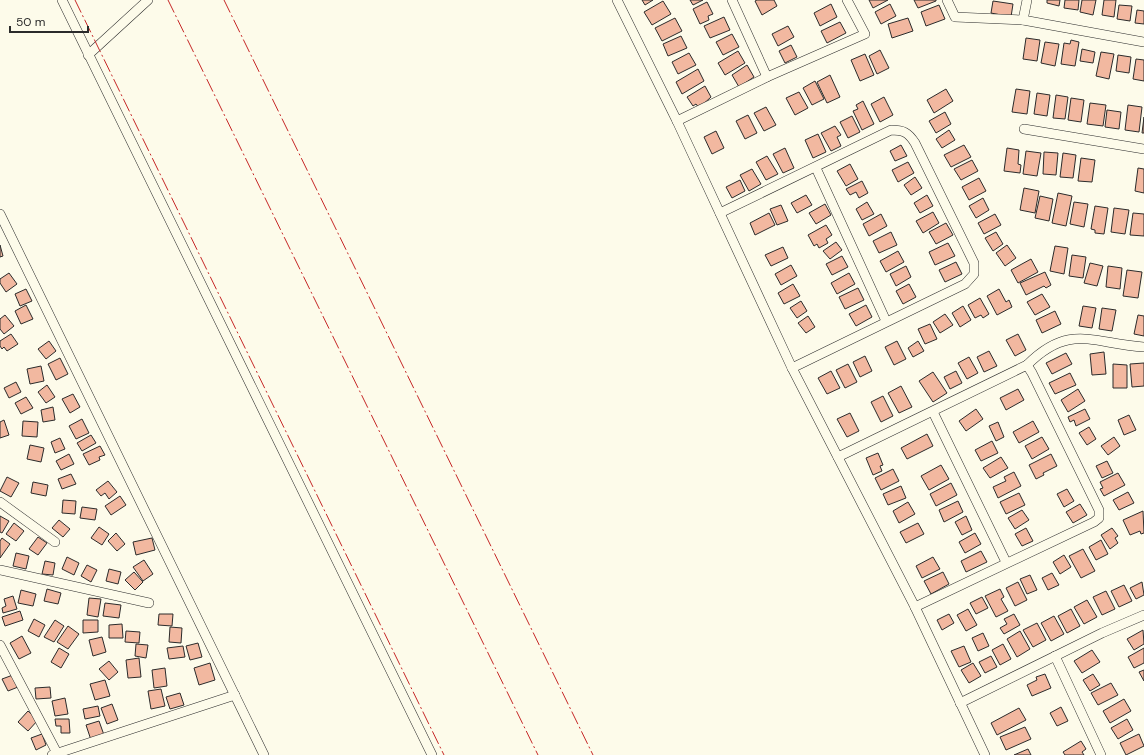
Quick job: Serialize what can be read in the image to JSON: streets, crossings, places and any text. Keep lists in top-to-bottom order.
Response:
{
  "scale_bar": "50 m"
}
